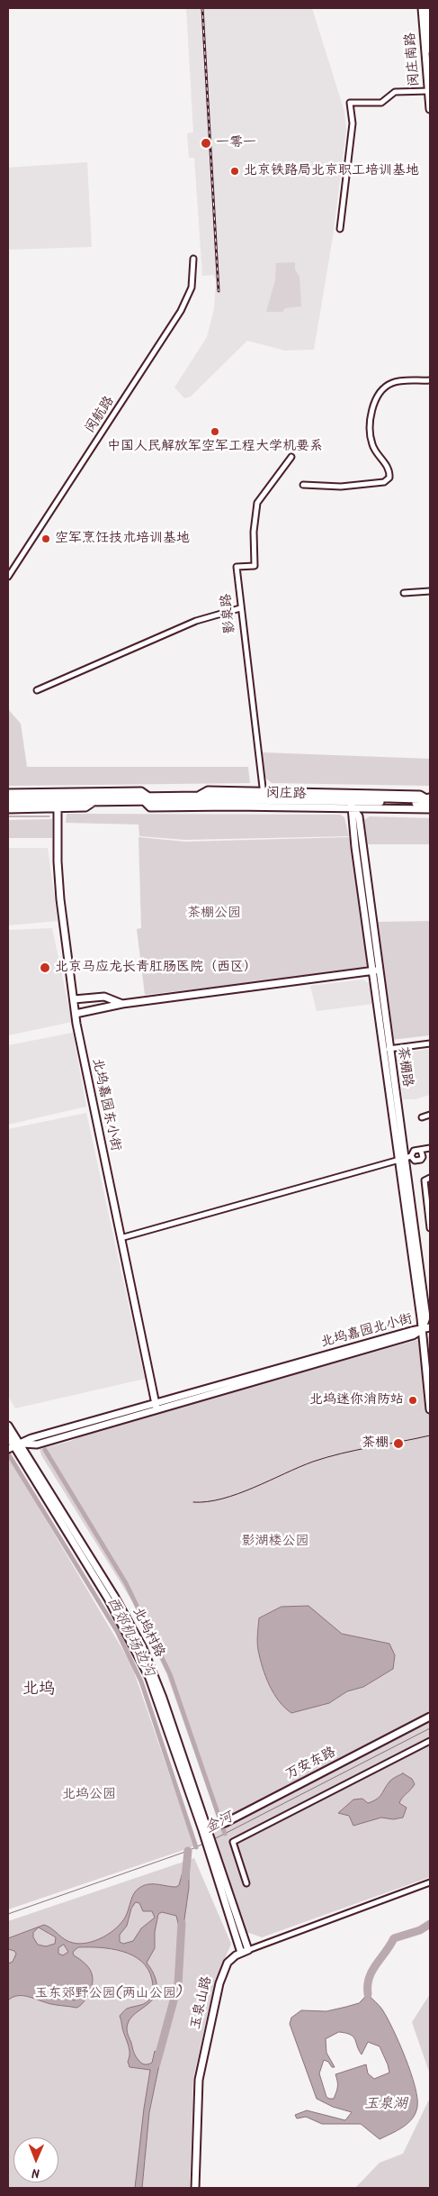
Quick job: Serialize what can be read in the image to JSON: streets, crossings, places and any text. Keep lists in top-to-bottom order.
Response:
{
  "streets": {
    "street": [
      "闵庄南路",
      "闵航路",
      "影泉路",
      "闵庄路",
      "茶棚路",
      "北坞嘉园东小街",
      "北坞嘉园北小街",
      "北坞村路",
      "万安东路",
      "玉泉山路"
    ]
  },
  "crossings": [
    ["影泉路", "闵庄路"],
    ["闵庄路", "茶棚路"],
    ["闵庄路", "北坞嘉园东小街"],
    ["茶棚路", "北坞嘉园北小街"],
    ["北坞嘉园东小街", "北坞嘉园北小街"],
    ["北坞嘉园北小街", "北坞村路"],
    ["北坞村路", "万安东路"],
    ["北坞村路", "玉泉山路"]
  ],
  "districts": ["北坞"],
  "water": ["西郊机场边沟", "金河", "玉泉湖"],
  "parks": [
    "茶棚公园",
    "影湖楼公园",
    "北坞公园",
    "玉东郊野公园(两山公园)"
  ],
  "places": [
    "一零一",
    "北京铁路局北京职工培训基地",
    "中国人民解放军空军工程大学机要系",
    "空军烹饪技术培训基地",
    "北京马应龙长青肛肠医院（西区）",
    "北坞迷你消防站",
    "茶棚"
  ],
  "north": "bottom"
}
